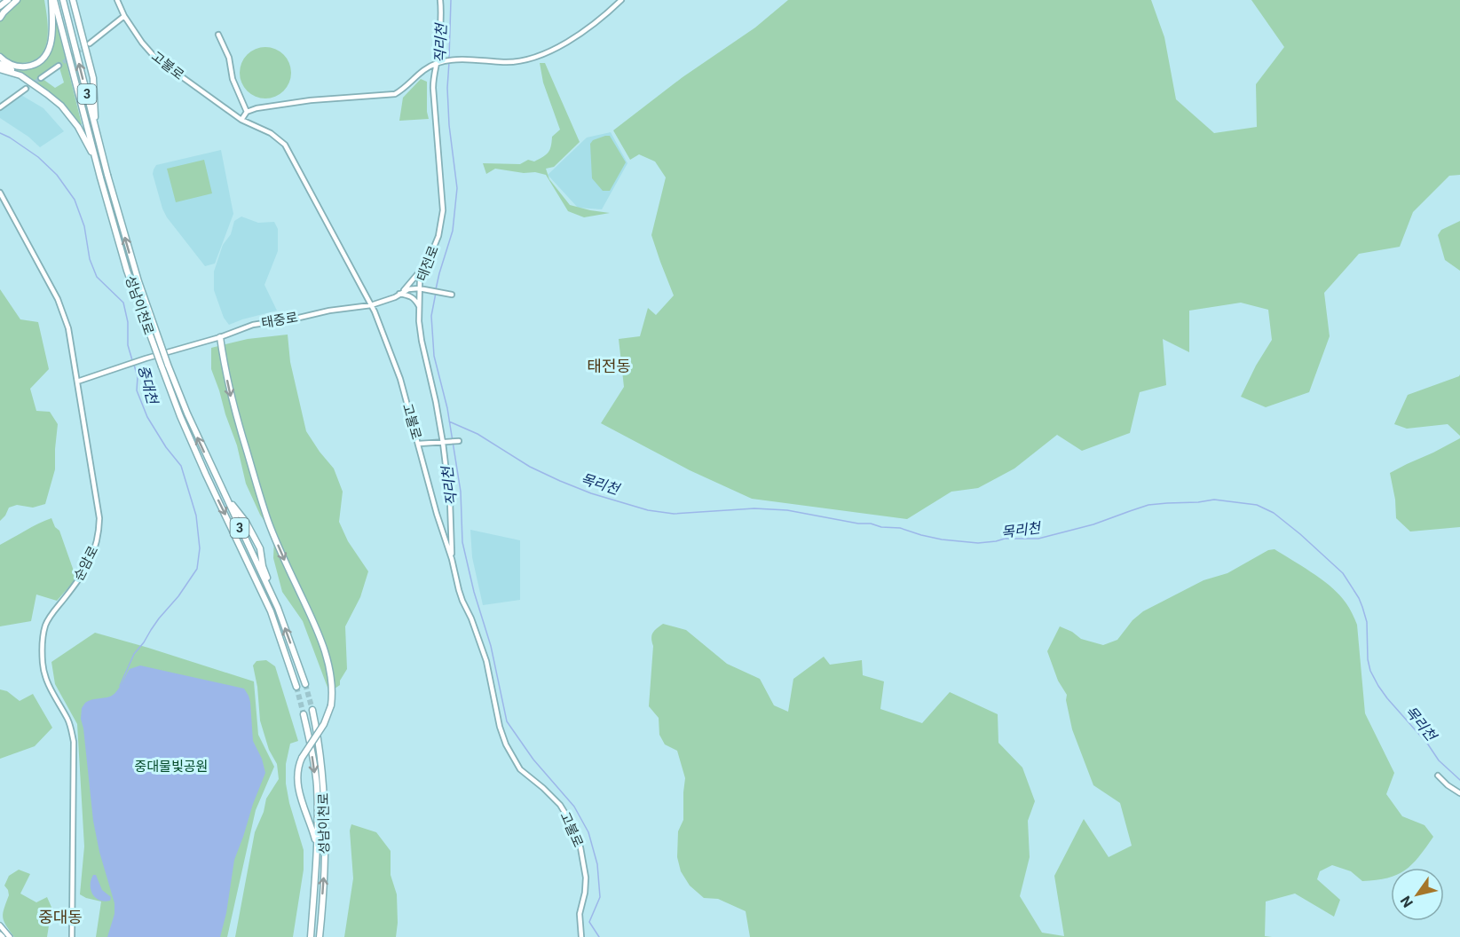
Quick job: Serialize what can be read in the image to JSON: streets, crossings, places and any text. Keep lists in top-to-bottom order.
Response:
{
  "streets": {
    "highway": ["3", "성남이천로"],
    "street": [
      "고불로",
      "태전로",
      "태중로",
      "순암로"
    ]
  },
  "crossings": [
    ["고불로", "태전로"],
    ["고불로", "태중로"],
    ["태전로", "태중로"],
    ["태중로", "순암로"]
  ],
  "districts": ["태전동", "중대동"],
  "water": ["직리천", "중대천", "목리천"],
  "parks": ["중대물빛공원"],
  "north": "bottom left"
}
